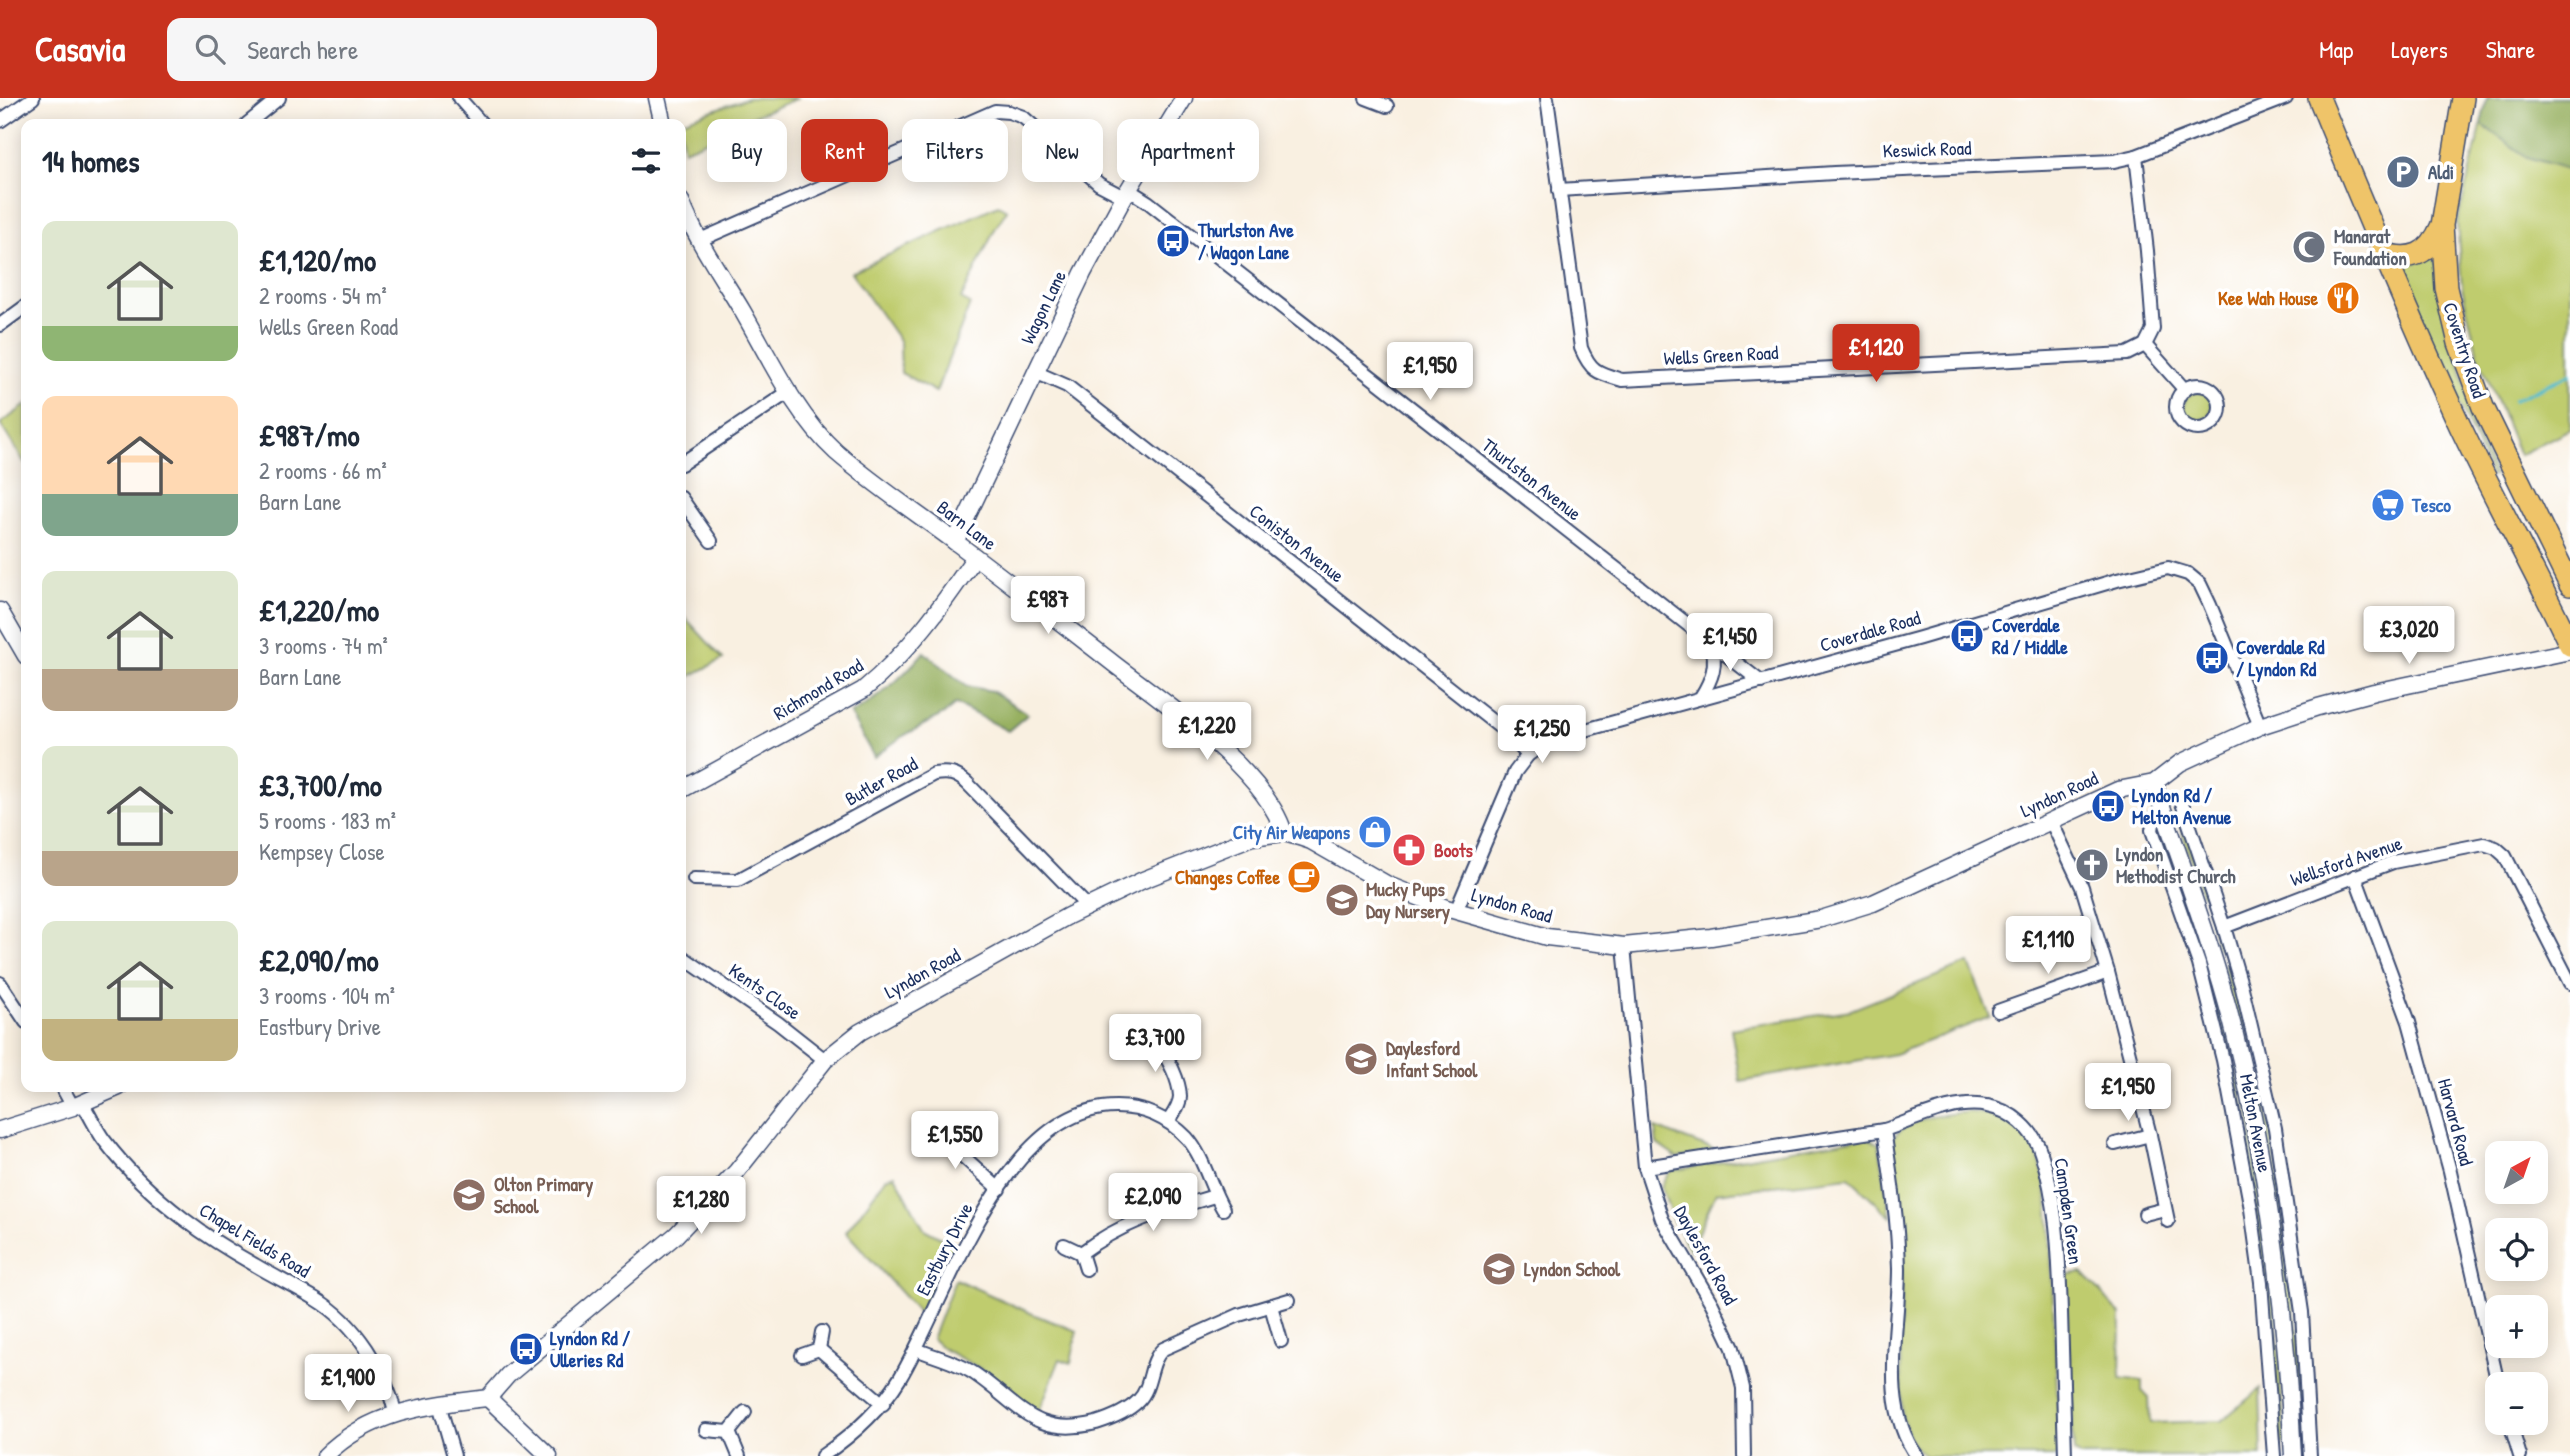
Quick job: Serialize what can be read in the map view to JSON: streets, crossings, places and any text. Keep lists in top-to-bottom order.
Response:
{
  "streets": {
    "highway": ["Coventry Road"],
    "street": [
      "Keswick Road",
      "Wagon Lane",
      "Wells Green Road",
      "Thurlston Avenue",
      "Barn Lane",
      "Coniston Avenue",
      "Coverdale Road",
      "Richmond Road",
      "Butler Road",
      "Lyndon Road",
      "Wellsford Avenue",
      "Kents Close",
      "Harvard Road",
      "Melton Avenue",
      "Campden Green",
      "Chapel Fields Road",
      "Eastbury Drive",
      "Daylesford Road"
    ]
  },
  "crossings": [
    ["Keswick Road", "Wells Green Road"],
    ["Wagon Lane", "Thurlston Avenue"],
    ["Wagon Lane", "Barn Lane"],
    ["Wagon Lane", "Coniston Avenue"],
    ["Thurlston Avenue", "Barn Lane"],
    ["Thurlston Avenue", "Coverdale Road"],
    ["Barn Lane", "Richmond Road"],
    ["Barn Lane", "Lyndon Road"],
    ["Coniston Avenue", "Coverdale Road"],
    ["Coverdale Road", "Lyndon Road"],
    ["Butler Road", "Lyndon Road"],
    ["Lyndon Road", "Kents Close"],
    ["Lyndon Road", "Melton Avenue"],
    ["Lyndon Road", "Daylesford Road"],
    ["Wellsford Avenue", "Harvard Road"],
    ["Wellsford Avenue", "Melton Avenue"],
    ["Campden Green", "Daylesford Road"]
  ],
  "places": {
    "parking": ["Aldi"],
    "bus stop": [
      "Thurlston Ave / Wagon Lane",
      "Coverdale Rd / Middle",
      "Coverdale Rd / Lyndon Rd",
      "Lyndon Rd / Melton Avenue",
      "Lyndon Rd / Ulleries Rd"
    ],
    "mosque": ["Manarat Foundation"],
    "restaurant": ["Kee Wah House"],
    "supermarket": ["Tesco"],
    "shop": ["City Air Weapons"],
    "pharmacy": ["Boots"],
    "church": ["Lyndon Methodist Church"],
    "cafe": ["Changes Coffee"],
    "school or university": [
      "Mucky Pups Day Nursery",
      "Daylesford Infant School",
      "Olton Primary School",
      "Lyndon School"
    ]
  },
  "north": "top right",
  "page": {
    "header": "Casavia",
    "search": "Search here",
    "nav": ["Map", "Layers", "Share"],
    "chip": [
      "Buy",
      "Rent",
      "Filters",
      "New",
      "Apartment"
    ],
    "heading": "14 homes",
    "list": [
      {
        "name": "£1,120/mo",
        "note": "2 rooms · 54 m² · Wells Green Road"
      },
      {
        "name": "£987/mo",
        "note": "2 rooms · 66 m² · Barn Lane"
      },
      {
        "name": "£1,220/mo",
        "note": "3 rooms · 74 m² · Barn Lane"
      },
      {
        "name": "£3,700/mo",
        "note": "5 rooms · 183 m² · Kempsey Close"
      },
      {
        "name": "£2,090/mo",
        "note": "3 rooms · 104 m² · Eastbury Drive"
      }
    ],
    "price": [
      "£1,120",
      "£1,950",
      "£987",
      "£3,020",
      "£1,450",
      "£1,220",
      "£1,250",
      "£1,110",
      "£3,700",
      "£1,950",
      "£1,550",
      "£2,090",
      "£1,280",
      "£1,900"
    ],
    "map_buttons": ["+", "−"]
  }
}
